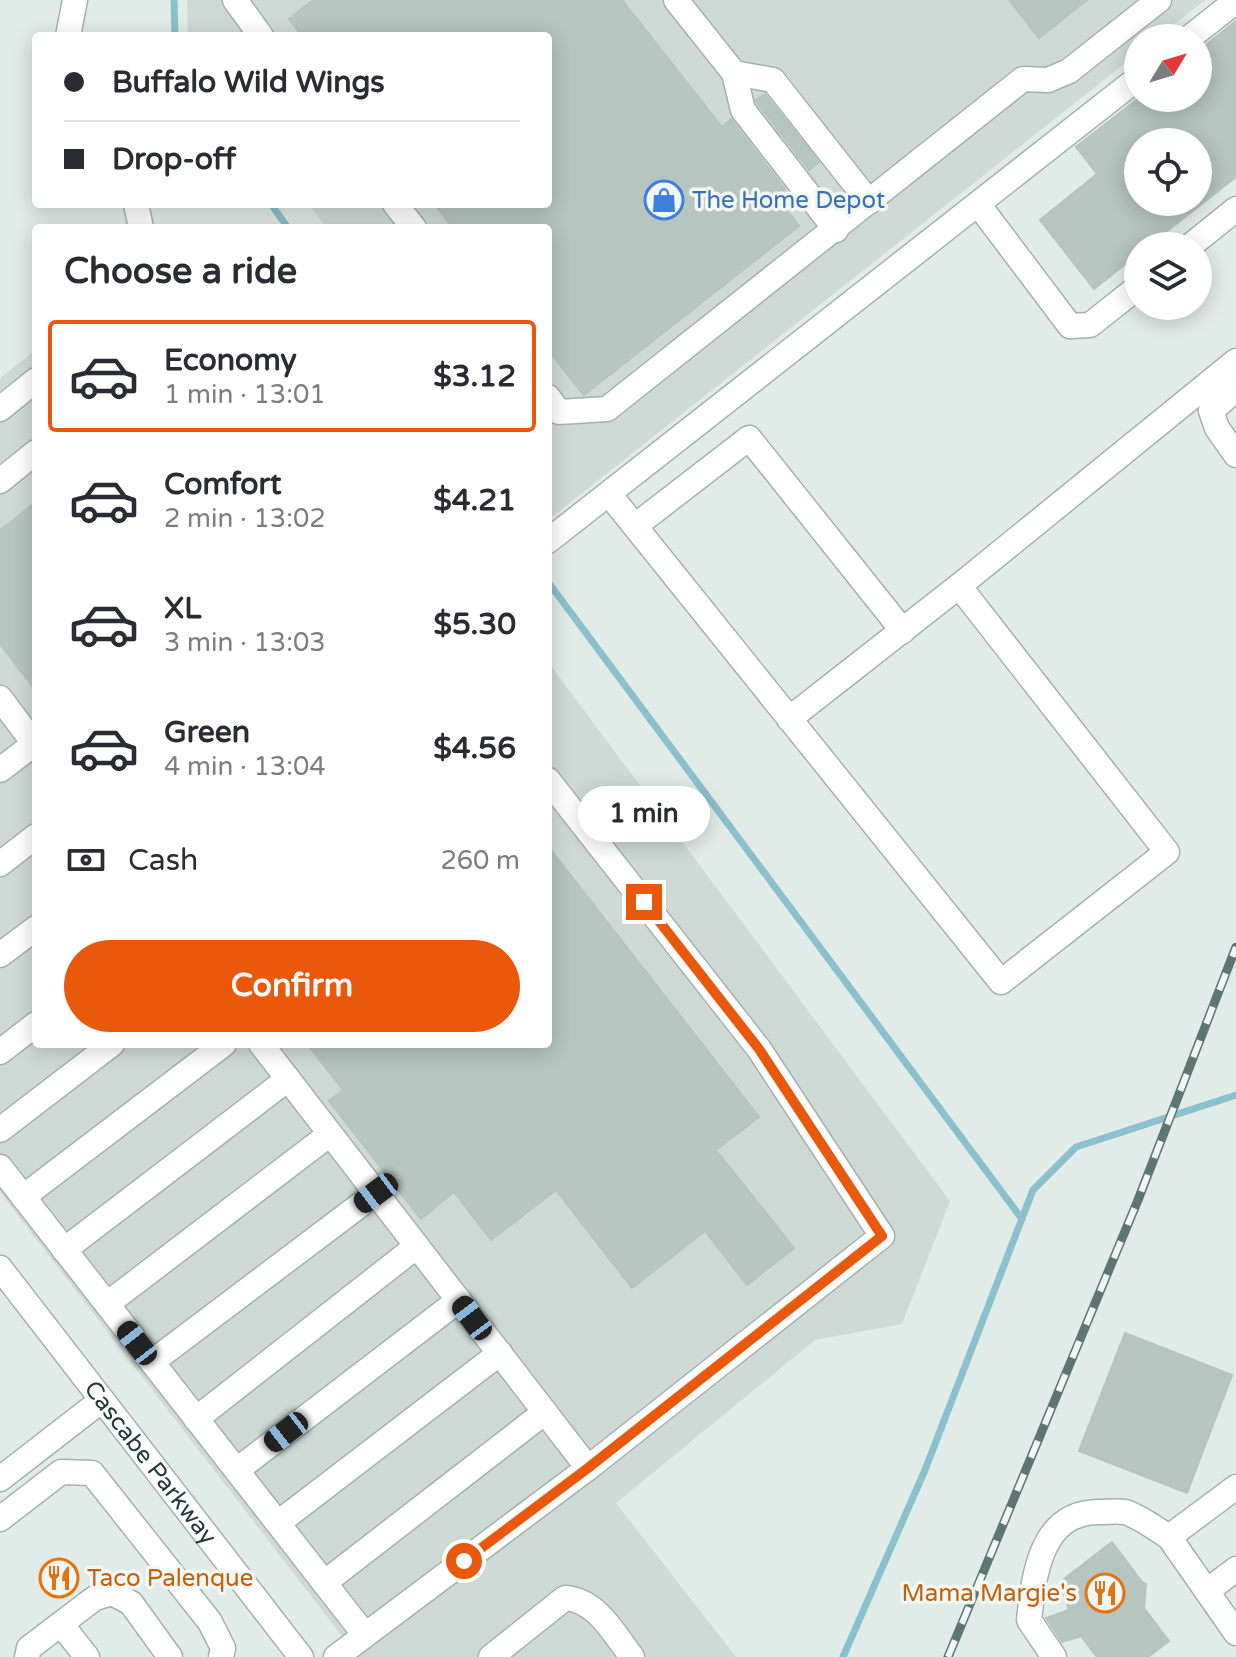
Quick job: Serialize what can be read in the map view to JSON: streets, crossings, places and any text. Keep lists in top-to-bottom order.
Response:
{
  "streets": {
    "street": ["Cascabe Parkway"]
  },
  "places": {
    "shop": ["The Home Depot"],
    "restaurant": ["Taco Palenque", "Mama Margie's"]
  },
  "north": "top right",
  "page": {
    "banner": ["Buffalo Wild Wings", "Drop-off"],
    "heading": "Choose a ride",
    "list": [
      {
        "name": "Economy",
        "note": "1 min · 13:01",
        "value": "$3.12"
      },
      {
        "name": "Comfort",
        "note": "2 min · 13:02",
        "value": "$4.21"
      },
      {
        "name": "XL",
        "note": "3 min · 13:03",
        "value": "$5.30"
      },
      {
        "name": "Green",
        "note": "4 min · 13:04",
        "value": "$4.56"
      }
    ],
    "bubble": "1 min",
    "pay": ["Cash", "260 m"],
    "buttons": "Confirm"
  }
}
